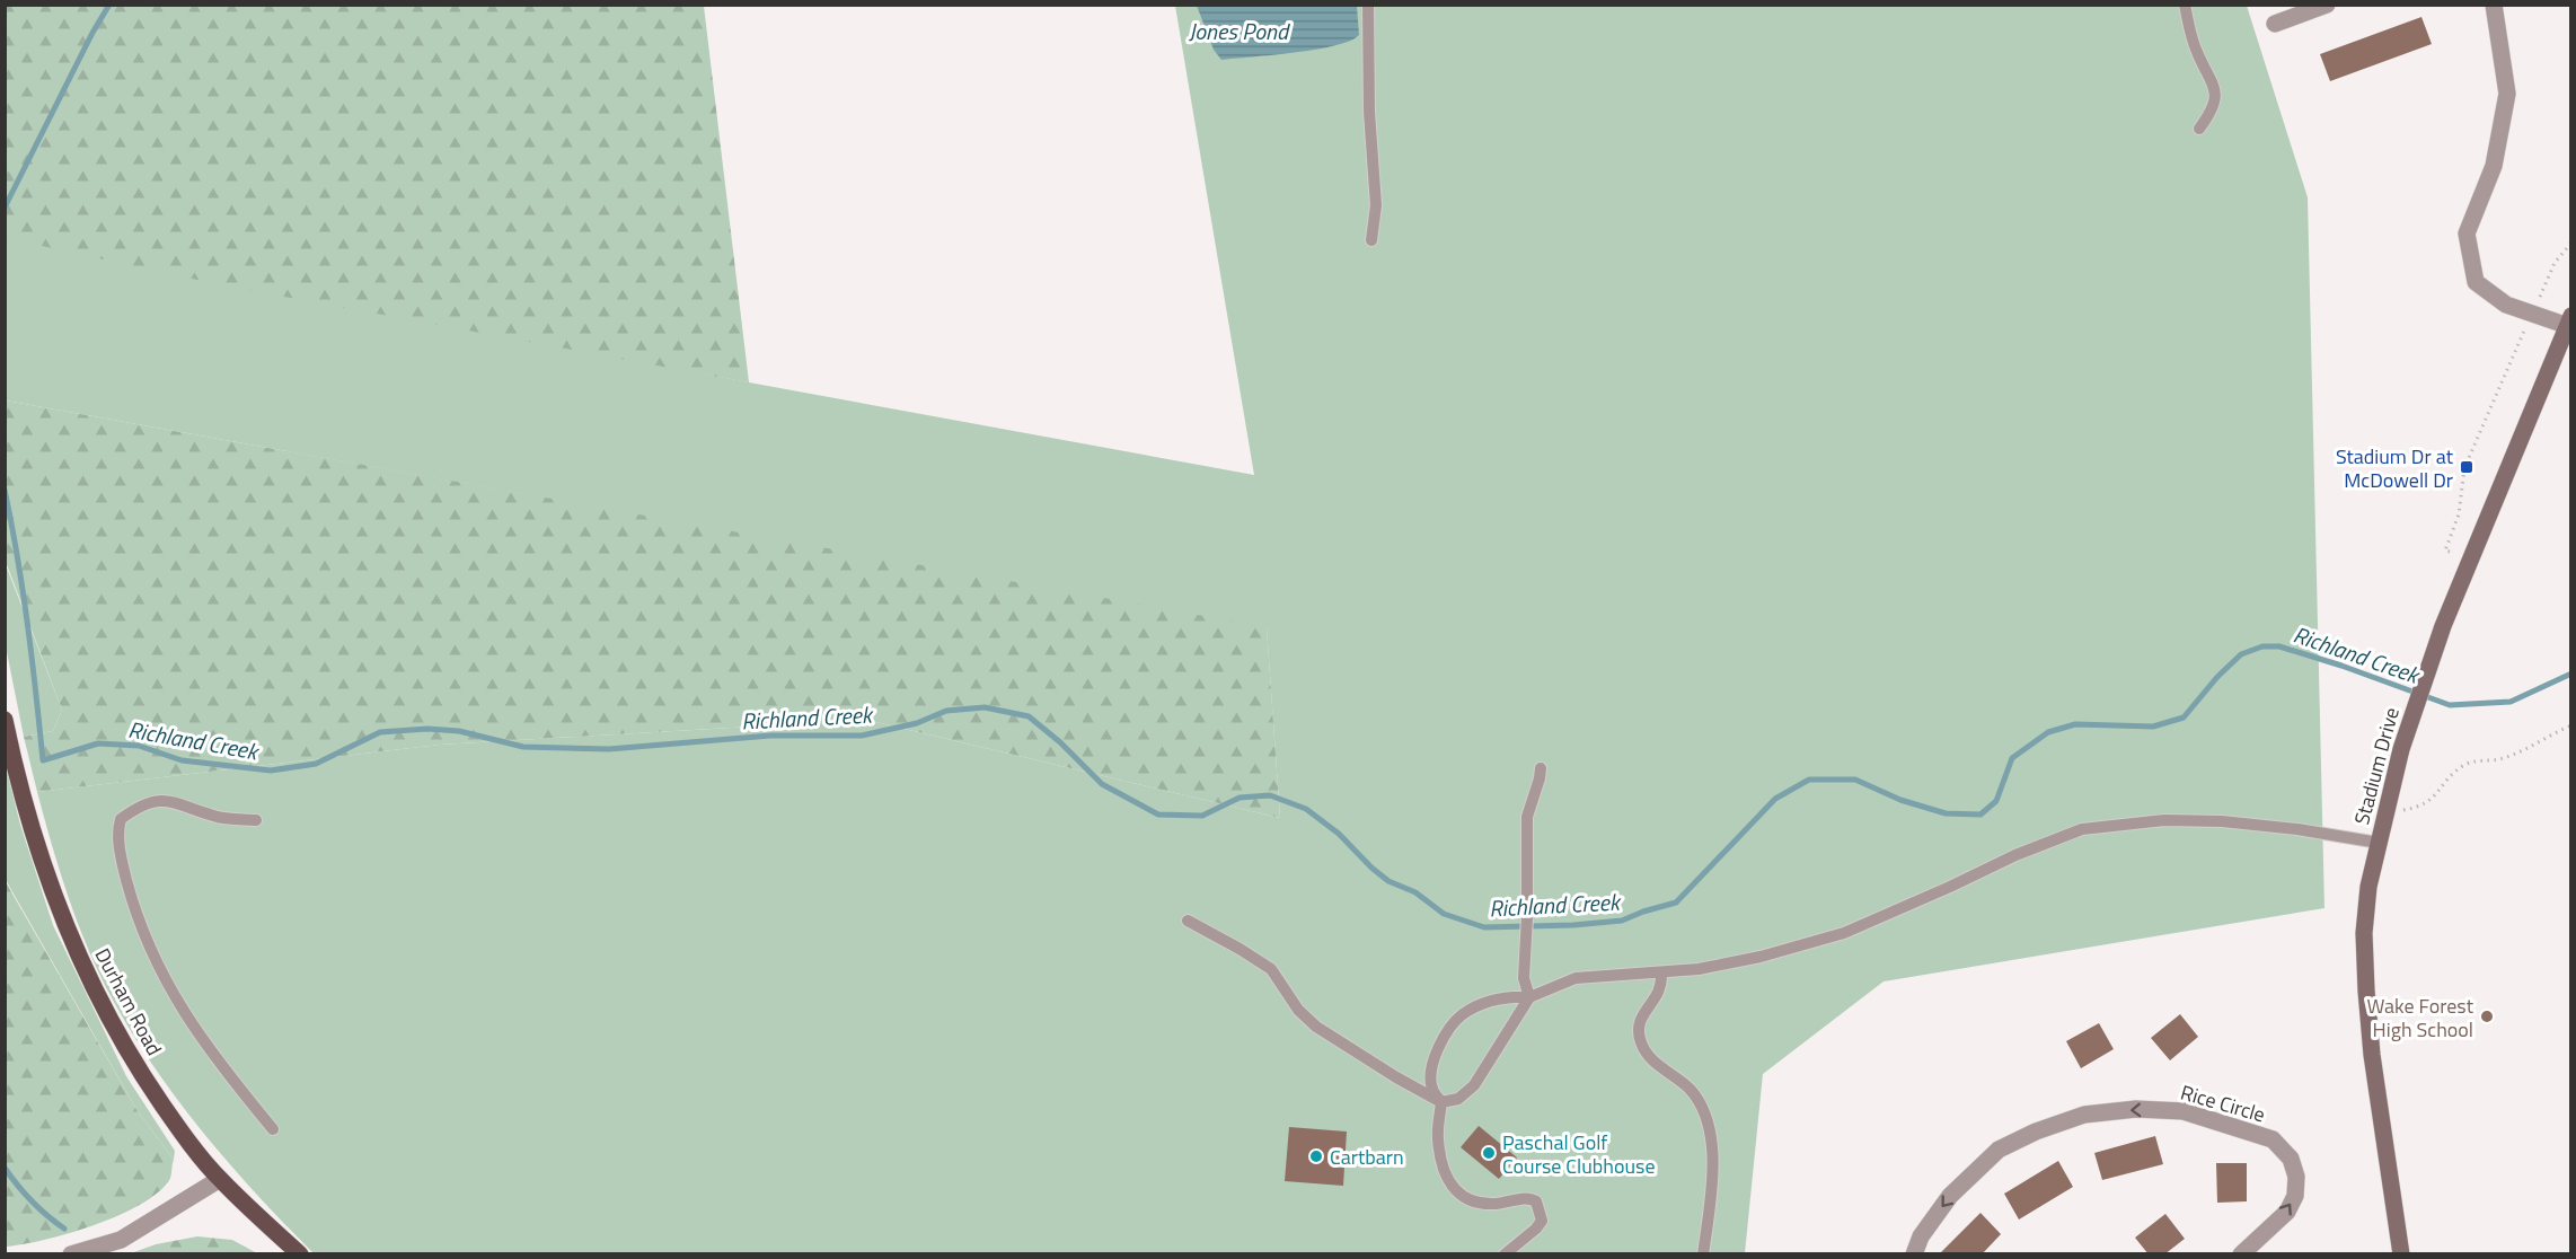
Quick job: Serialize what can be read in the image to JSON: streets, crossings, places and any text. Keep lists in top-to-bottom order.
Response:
{
  "streets": {
    "main road": ["Durham Road"],
    "street": ["Stadium Drive", "Rice Circle"]
  },
  "water": ["Jones Pond", "Richland Creek"],
  "places": {
    "transit": ["Stadium Dr at McDowell Dr"],
    "other": ["Wake Forest High School", "Paschal Golf Course Clubhouse", "Cartbarn"]
  }
}
